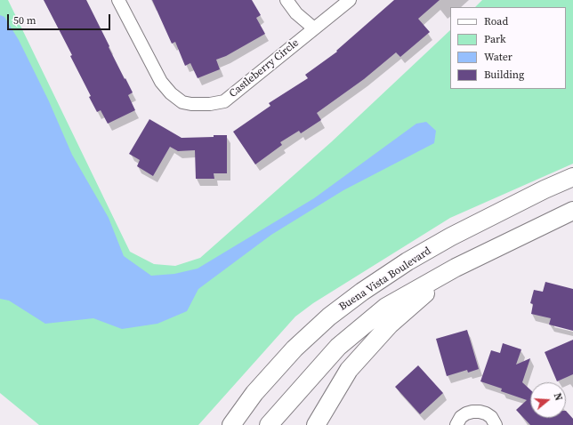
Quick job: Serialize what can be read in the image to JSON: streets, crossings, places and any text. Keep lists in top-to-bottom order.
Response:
{
  "streets": {
    "main road": ["Buena Vista Boulevard"],
    "street": ["Castleberry Circle"]
  },
  "legend": [
    "Road",
    "Park",
    "Water",
    "Building"
  ],
  "scale_bar": "50 m",
  "north": "right"
}
